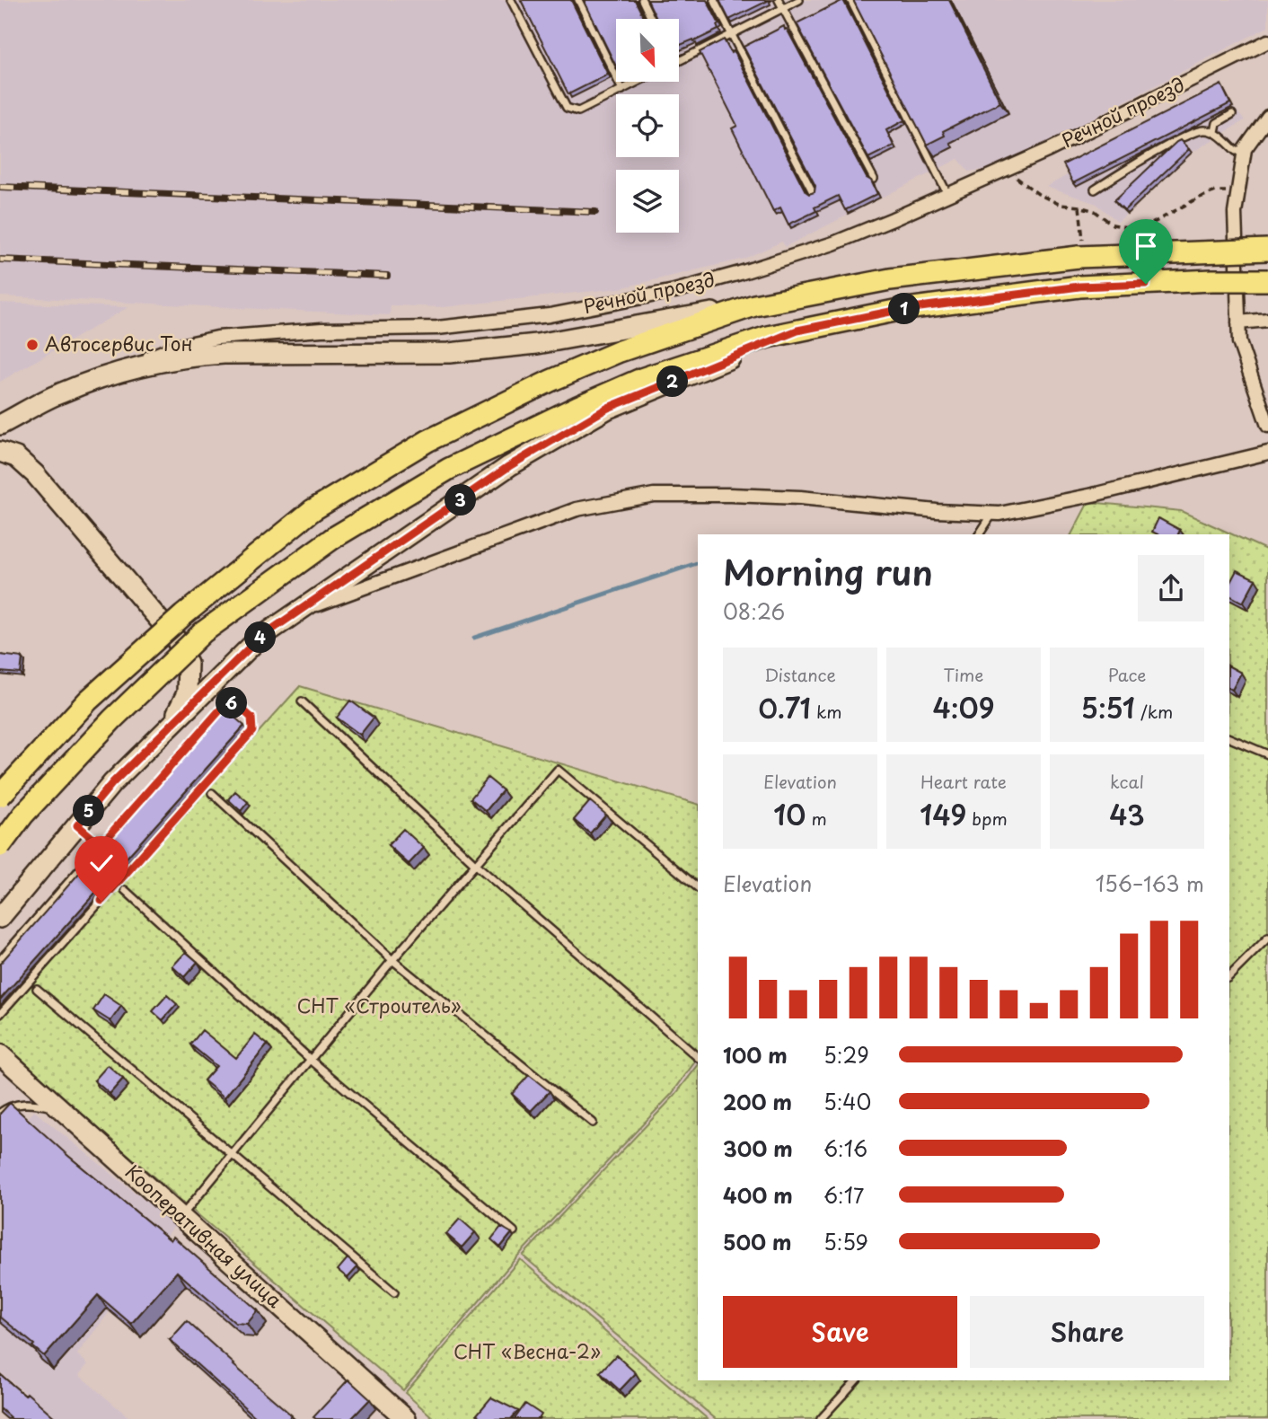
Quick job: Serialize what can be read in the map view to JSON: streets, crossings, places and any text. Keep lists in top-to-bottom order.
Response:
{
  "streets": {
    "main road": ["Речной проезд", "Кооперативная улица"]
  },
  "parks": ["СНТ «Строитель»", "СНТ «Весна-2»"],
  "places": ["Автосервис Тон"],
  "north": "bottom right",
  "page": {
    "pins": [
      "1",
      "2",
      "3",
      "4",
      "6",
      "5"
    ],
    "heading": ["Morning run", "08:26"],
    "stats": [
      ["Distance", "0.71 km"],
      ["Time", "4:09"],
      ["Pace", "5:51 /km"],
      ["Elevation", "10 m"],
      ["Heart rate", "149 bpm"],
      ["kcal", "43"]
    ],
    "chart": ["Elevation", "156–163 m"],
    "list": [
      {
        "name": "100 m",
        "note": "5:29"
      },
      {
        "name": "200 m",
        "note": "5:40"
      },
      {
        "name": "300 m",
        "note": "6:16"
      },
      {
        "name": "400 m",
        "note": "6:17"
      },
      {
        "name": "500 m",
        "note": "5:59"
      }
    ],
    "buttons": ["Save", "Share"]
  }
}
